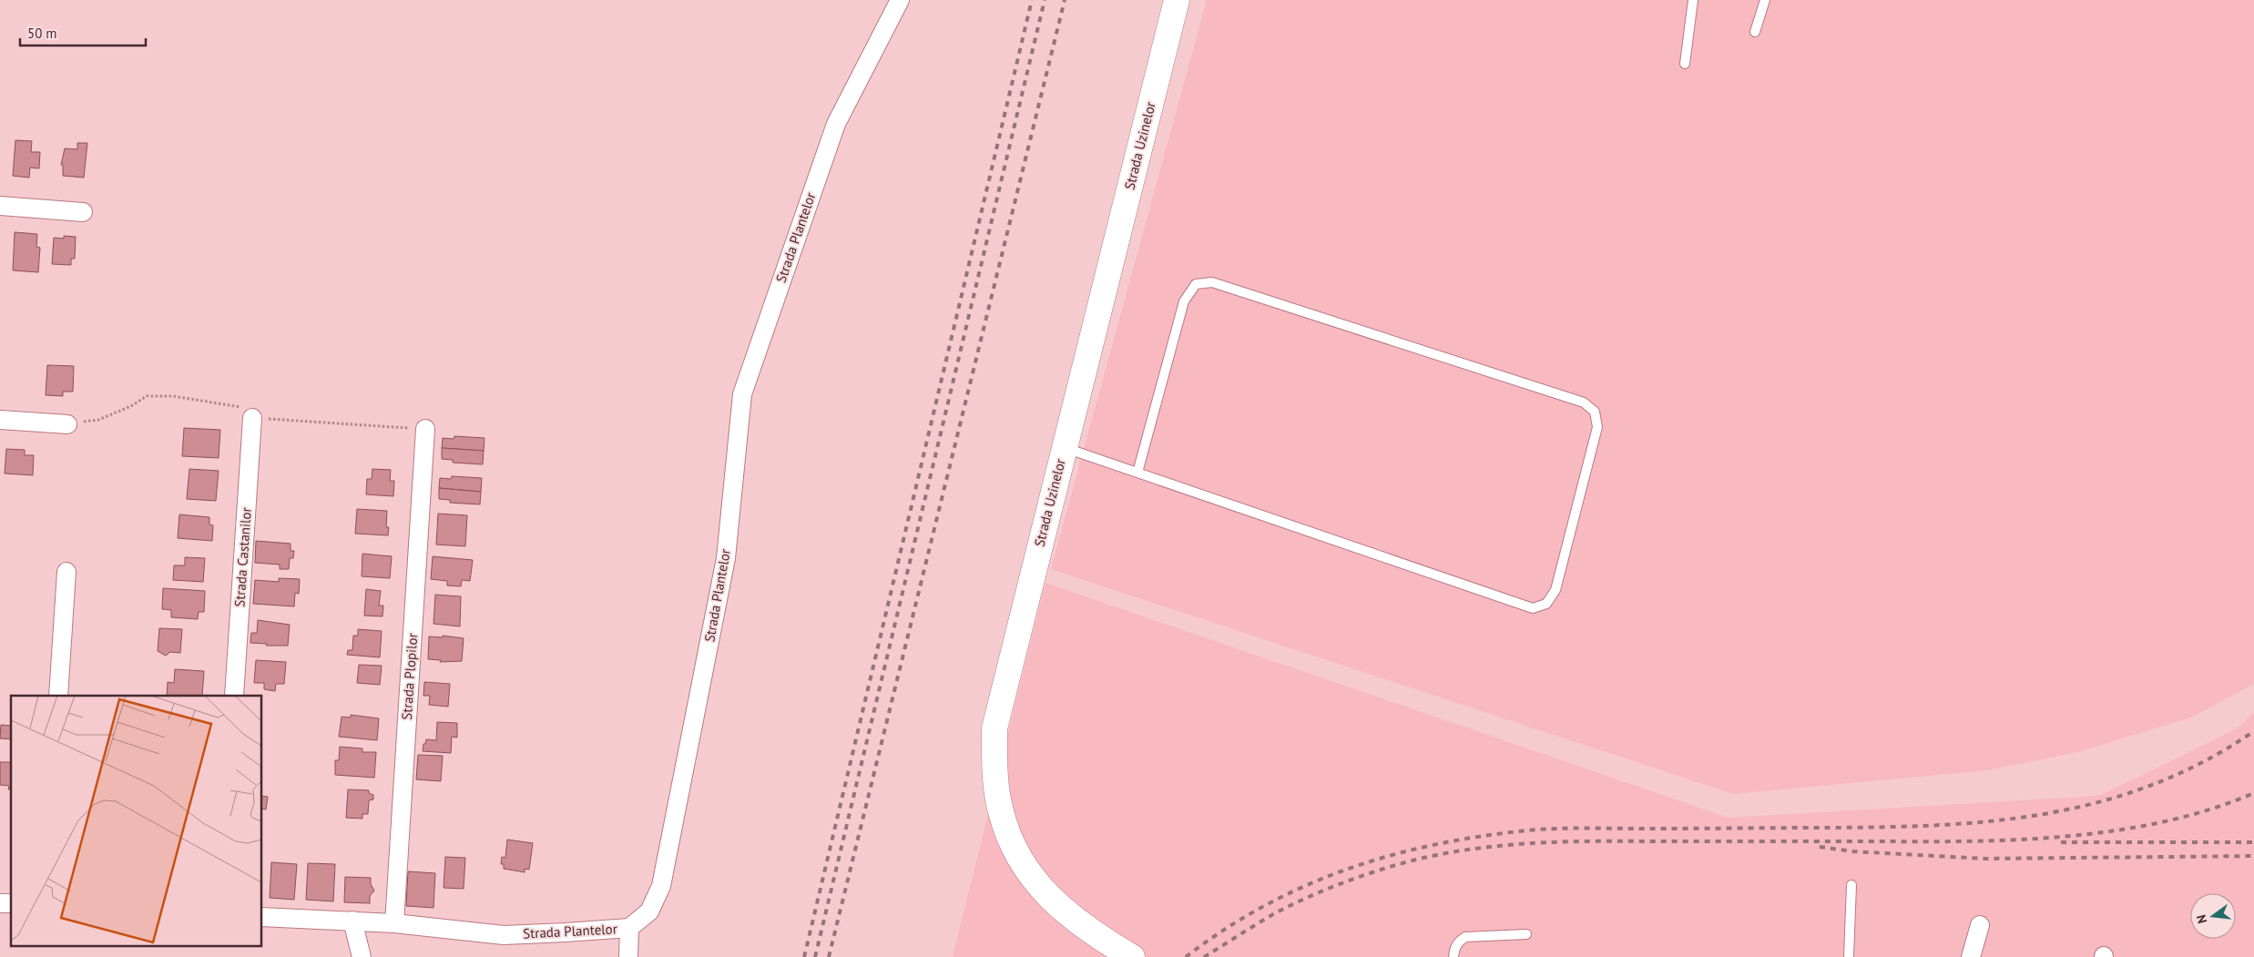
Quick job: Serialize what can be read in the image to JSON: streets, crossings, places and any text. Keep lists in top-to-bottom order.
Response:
{
  "streets": {
    "street": [
      "Strada Uzinelor",
      "Strada Plantelor",
      "Strada Castanilor",
      "Strada Plopilor"
    ]
  },
  "crossings": [
    ["Strada Plantelor", "Strada Plopilor"]
  ],
  "scale_bar": "50 m",
  "north": "left"
}
